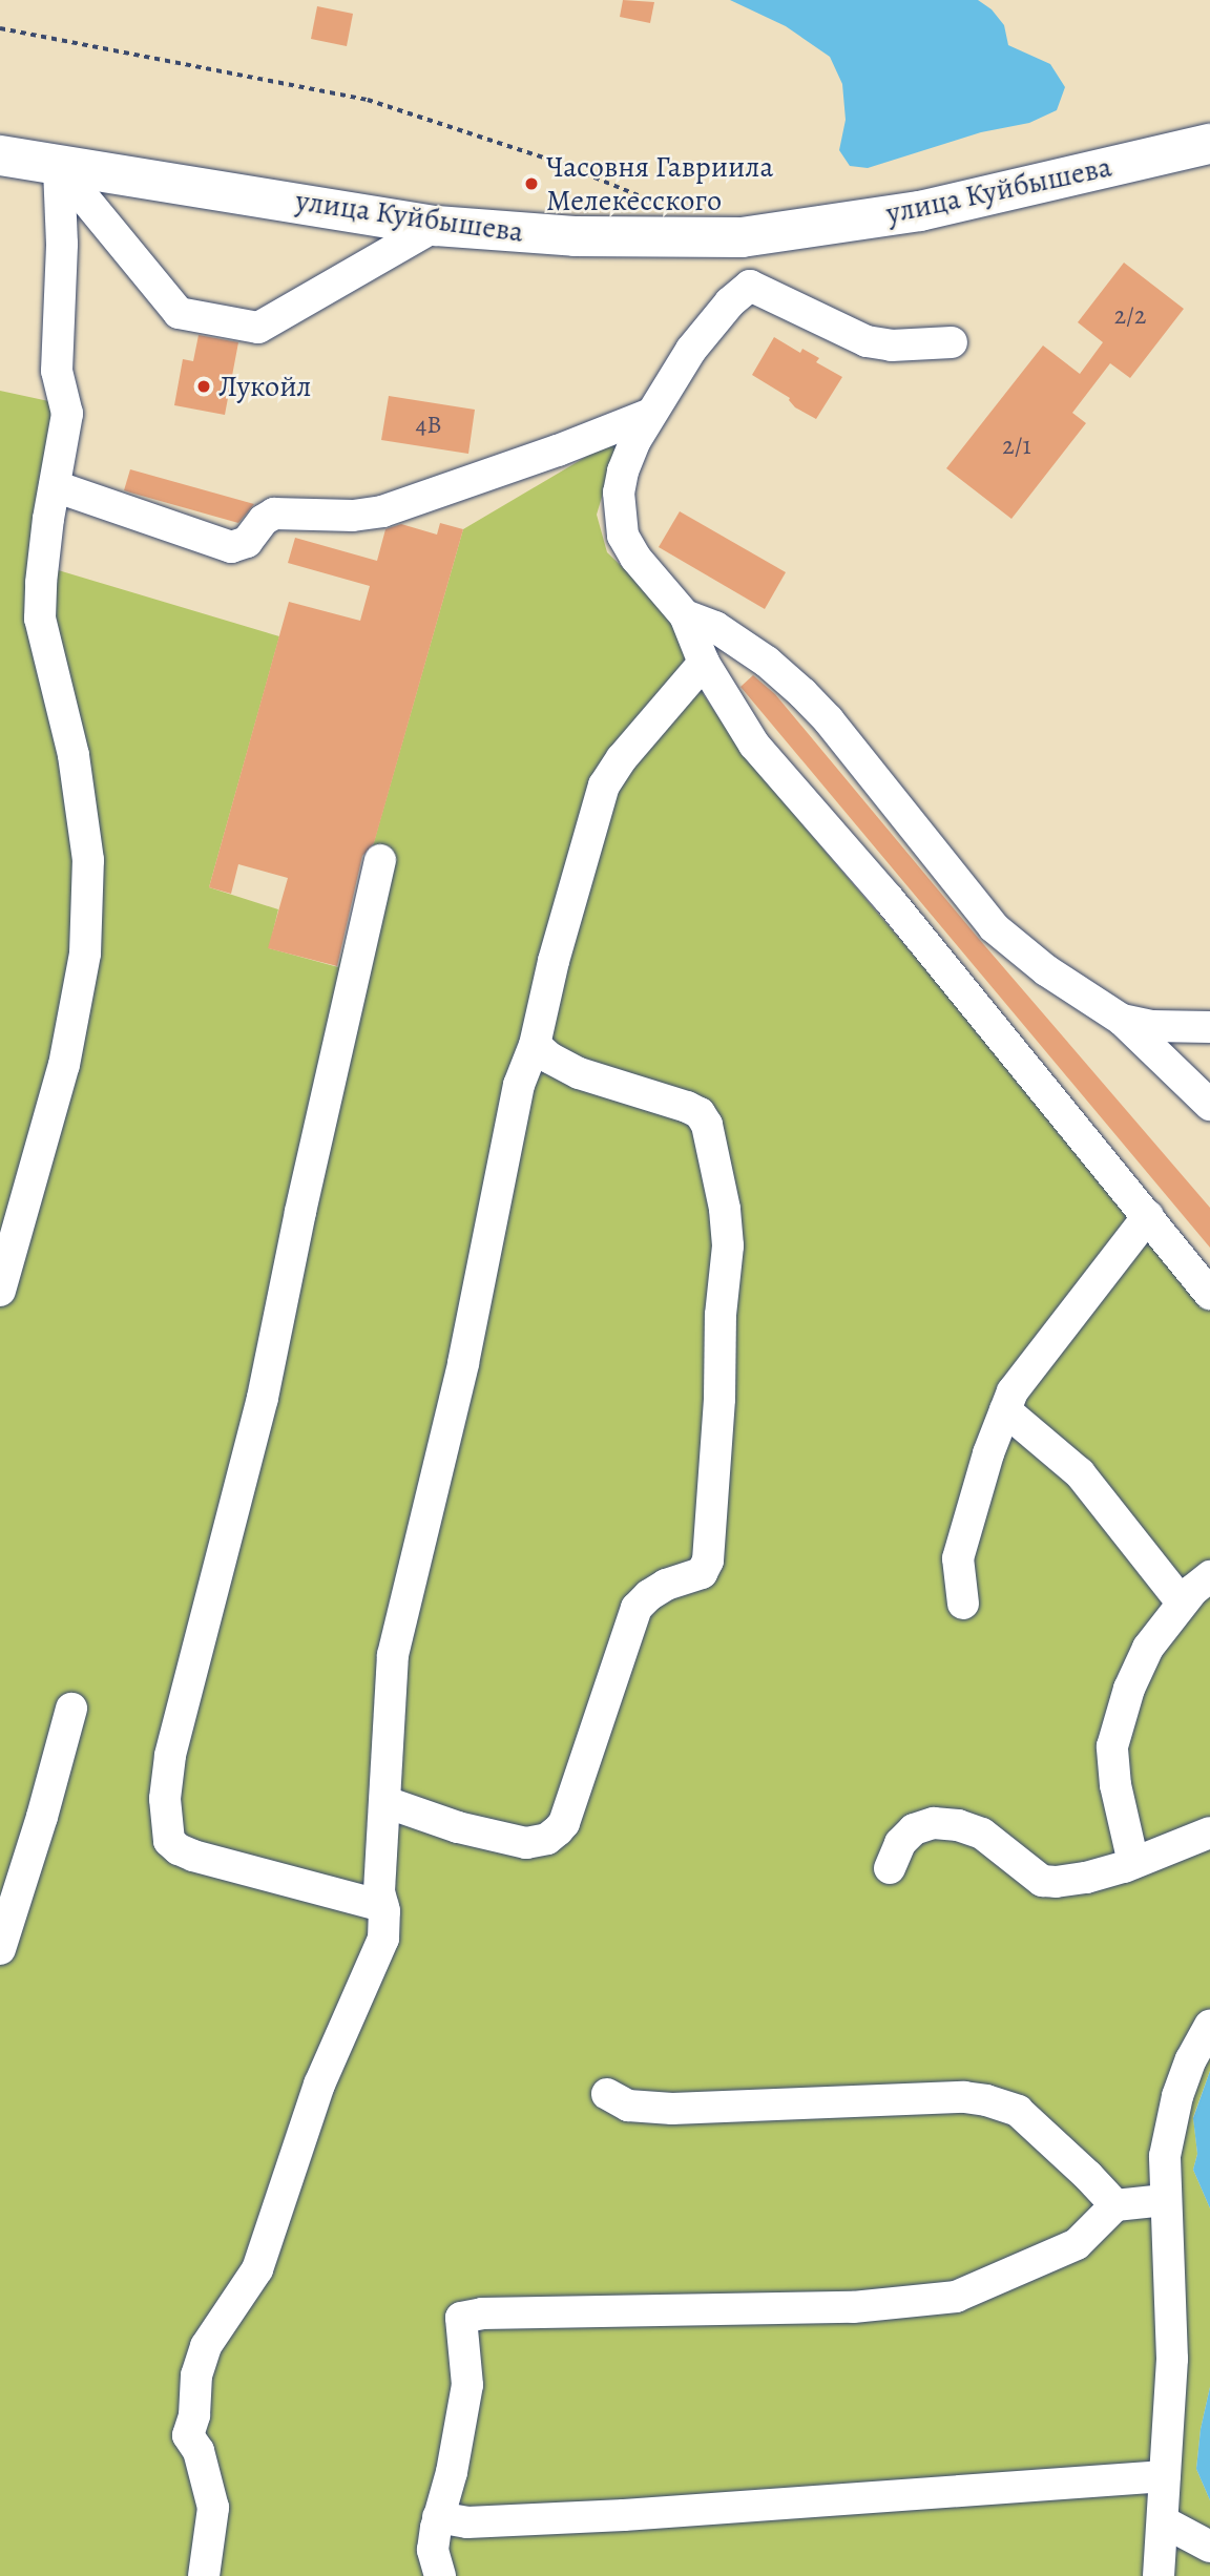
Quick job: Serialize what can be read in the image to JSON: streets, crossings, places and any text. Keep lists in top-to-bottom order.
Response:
{
  "streets": {
    "highway": ["улица Куйбышева"]
  },
  "places": ["Часовня Гавриила Мелекесского", "Лукойл"],
  "house_numbers": ["2/2", "4В", "2/1"]
}
